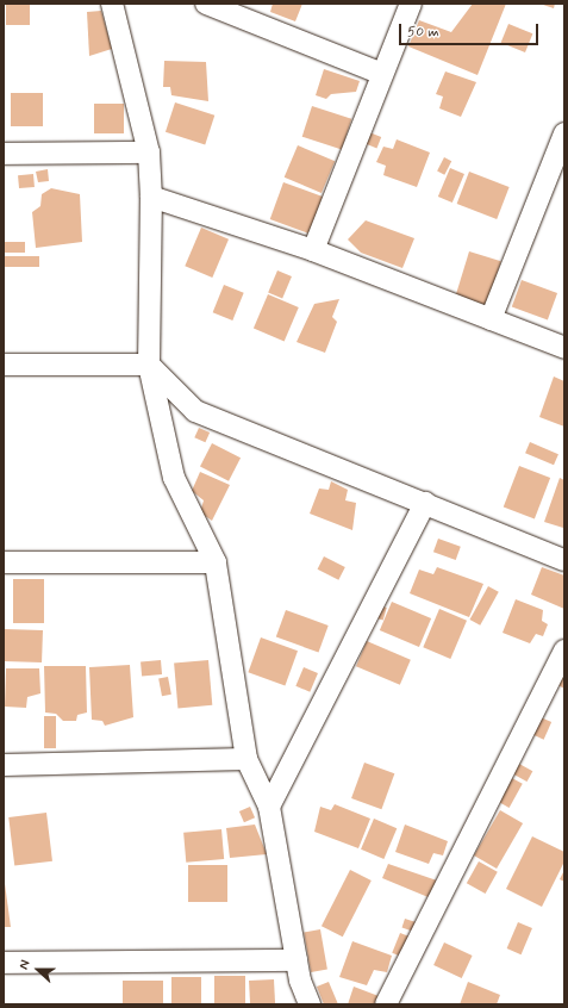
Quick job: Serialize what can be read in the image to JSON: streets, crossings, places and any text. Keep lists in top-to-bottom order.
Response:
{
  "scale_bar": "50 m",
  "north": "left"
}
